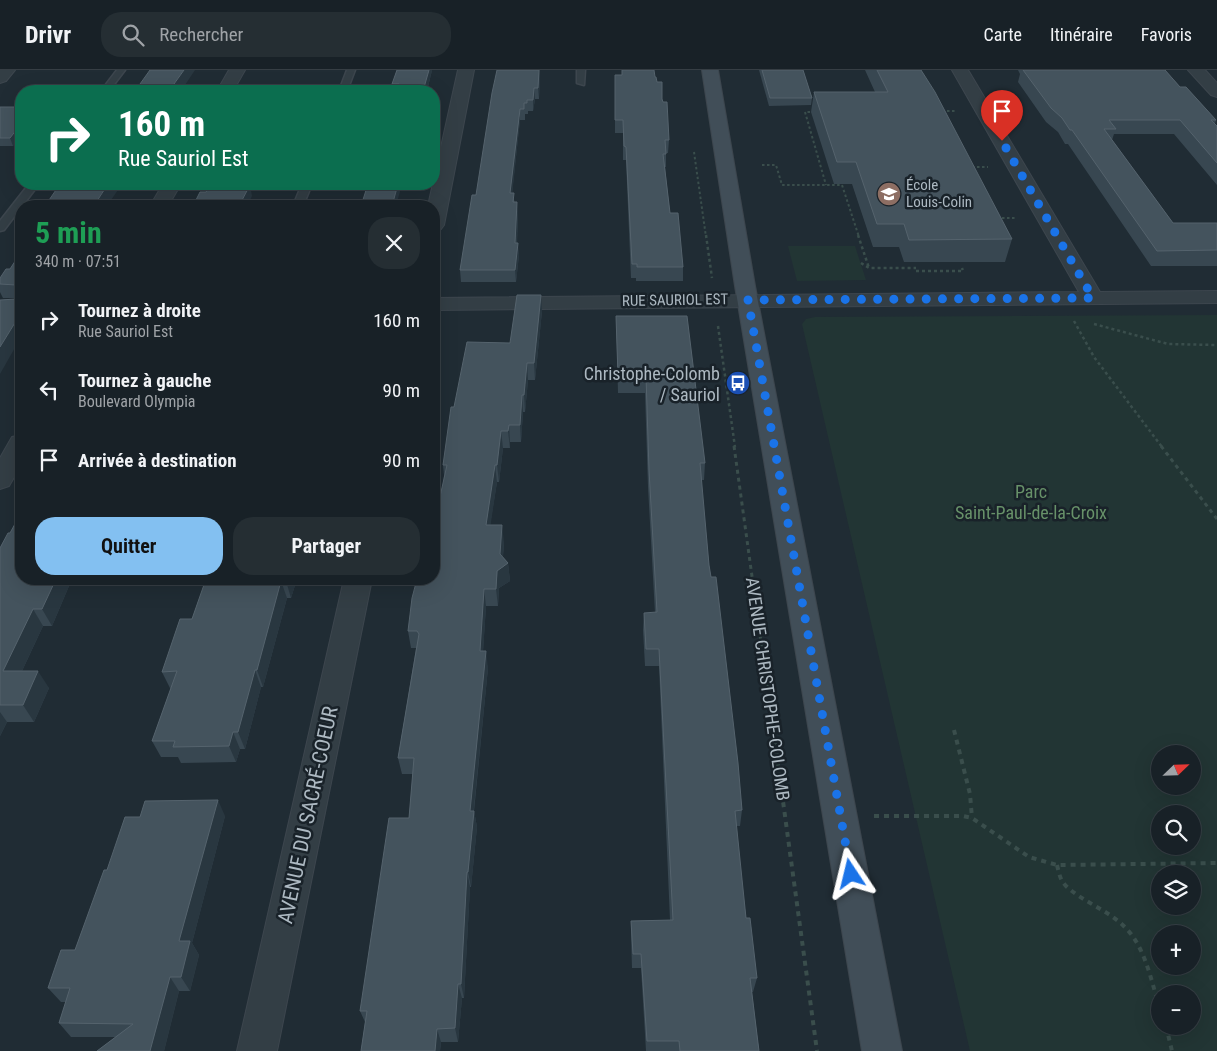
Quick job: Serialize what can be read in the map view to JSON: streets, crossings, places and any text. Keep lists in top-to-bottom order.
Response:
{
  "streets": {
    "street": ["RUE SAURIOL EST", "AVENUE DU SACRÉ-COEUR"],
    "path": ["AVENUE CHRISTOPHE-COLOMB"]
  },
  "parks": ["Parc Saint-Paul-de-la-Croix"],
  "places": {
    "school or university": ["École Louis-Colin"],
    "bus stop": ["Christophe-Colomb / Sauriol"]
  },
  "north": "top right",
  "page": {
    "header": "Drivr",
    "search": "Rechercher",
    "nav": ["Carte", "Itinéraire", "Favoris"],
    "turn": ["160 m", "Rue Sauriol Est"],
    "heading": ["5 min", "340 m · 07:51"],
    "list": [
      {
        "name": "Tournez à droite",
        "note": "Rue Sauriol Est",
        "value": "160 m"
      },
      {
        "name": "Tournez à gauche",
        "note": "Boulevard Olympia",
        "value": "90 m"
      },
      {
        "name": "Arrivée à destination",
        "value": "90 m"
      }
    ],
    "buttons": ["Quitter", "Partager"],
    "map_buttons": ["+", "−"]
  }
}
